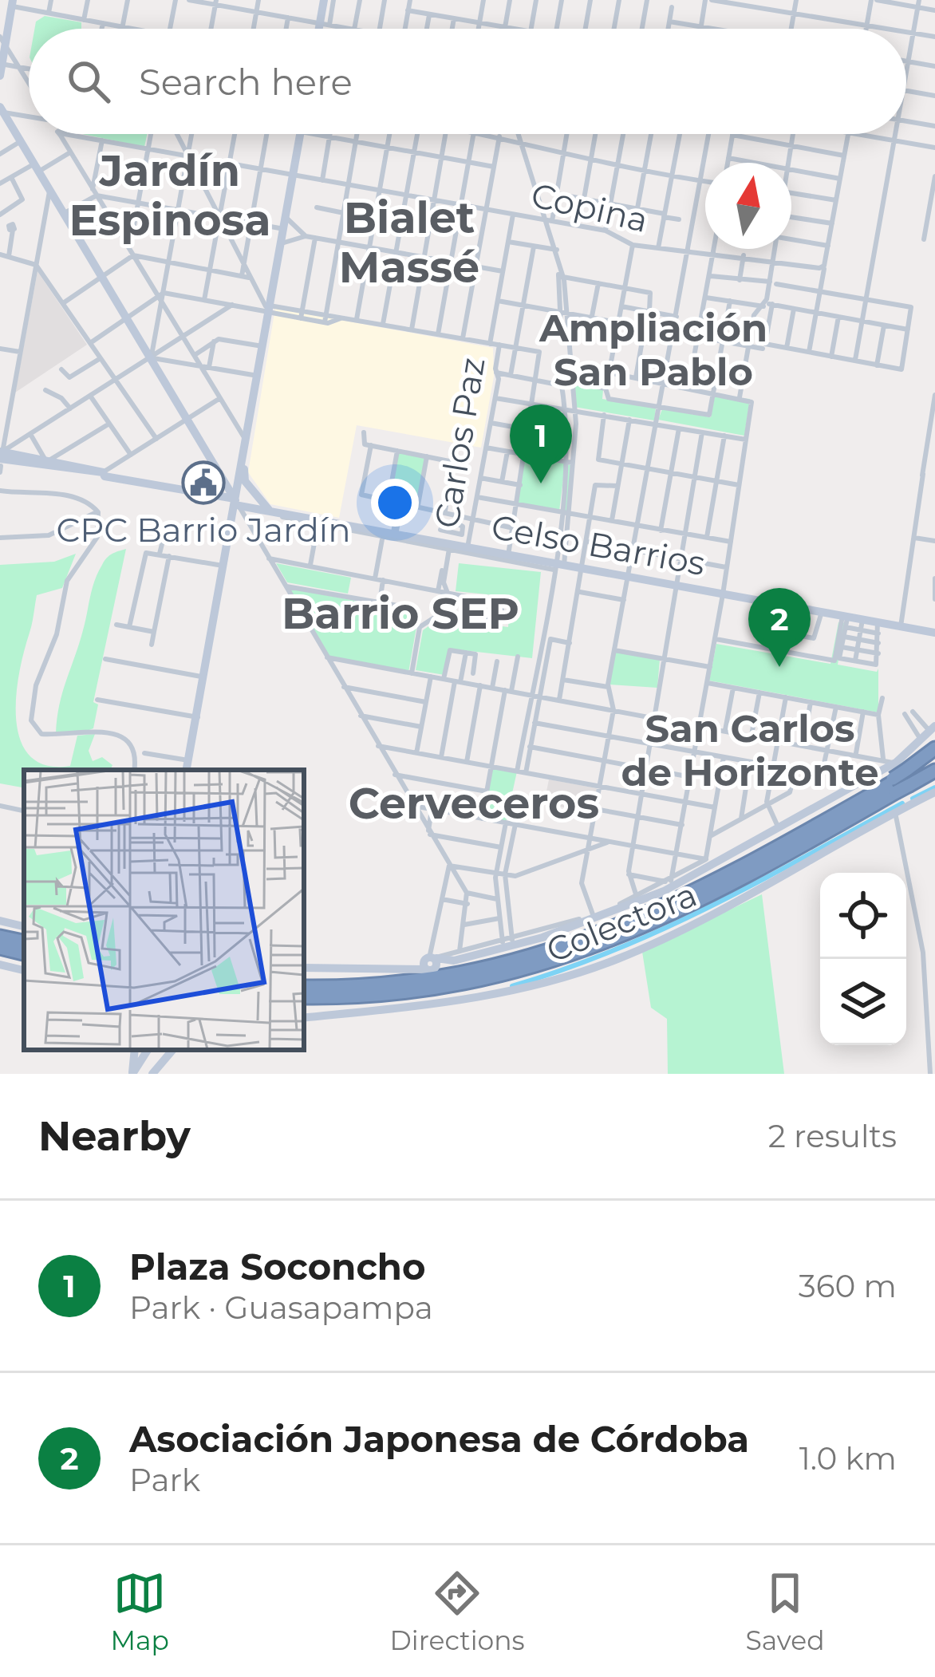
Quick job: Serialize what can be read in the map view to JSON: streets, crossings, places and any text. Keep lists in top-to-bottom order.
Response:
{
  "streets": {
    "main road": ["Celso Barrios", "Colectora"],
    "street": ["Copina", "Carlos Paz"]
  },
  "crossings": [
    ["Copina", "Carlos Paz"],
    ["Carlos Paz", "Celso Barrios"]
  ],
  "districts": [
    "Jardín Espinosa",
    "Bialet Massé",
    "Ampliación San Pablo",
    "Barrio SEP",
    "San Carlos de Horizonte",
    "Cerveceros"
  ],
  "places": {
    "public building": ["CPC Barrio Jardín"]
  },
  "north": "top",
  "page": {
    "search": "Search here",
    "pins": ["1", "2"],
    "heading": ["Nearby", "2 results"],
    "list": [
      {
        "mark": "1",
        "name": "Plaza Soconcho",
        "note": "Park · Guasapampa",
        "value": "360 m"
      },
      {
        "mark": "2",
        "name": "Asociación Japonesa de Córdoba",
        "note": "Park",
        "value": "1.0 km"
      }
    ],
    "nav": ["Map", "Directions", "Saved"]
  }
}
